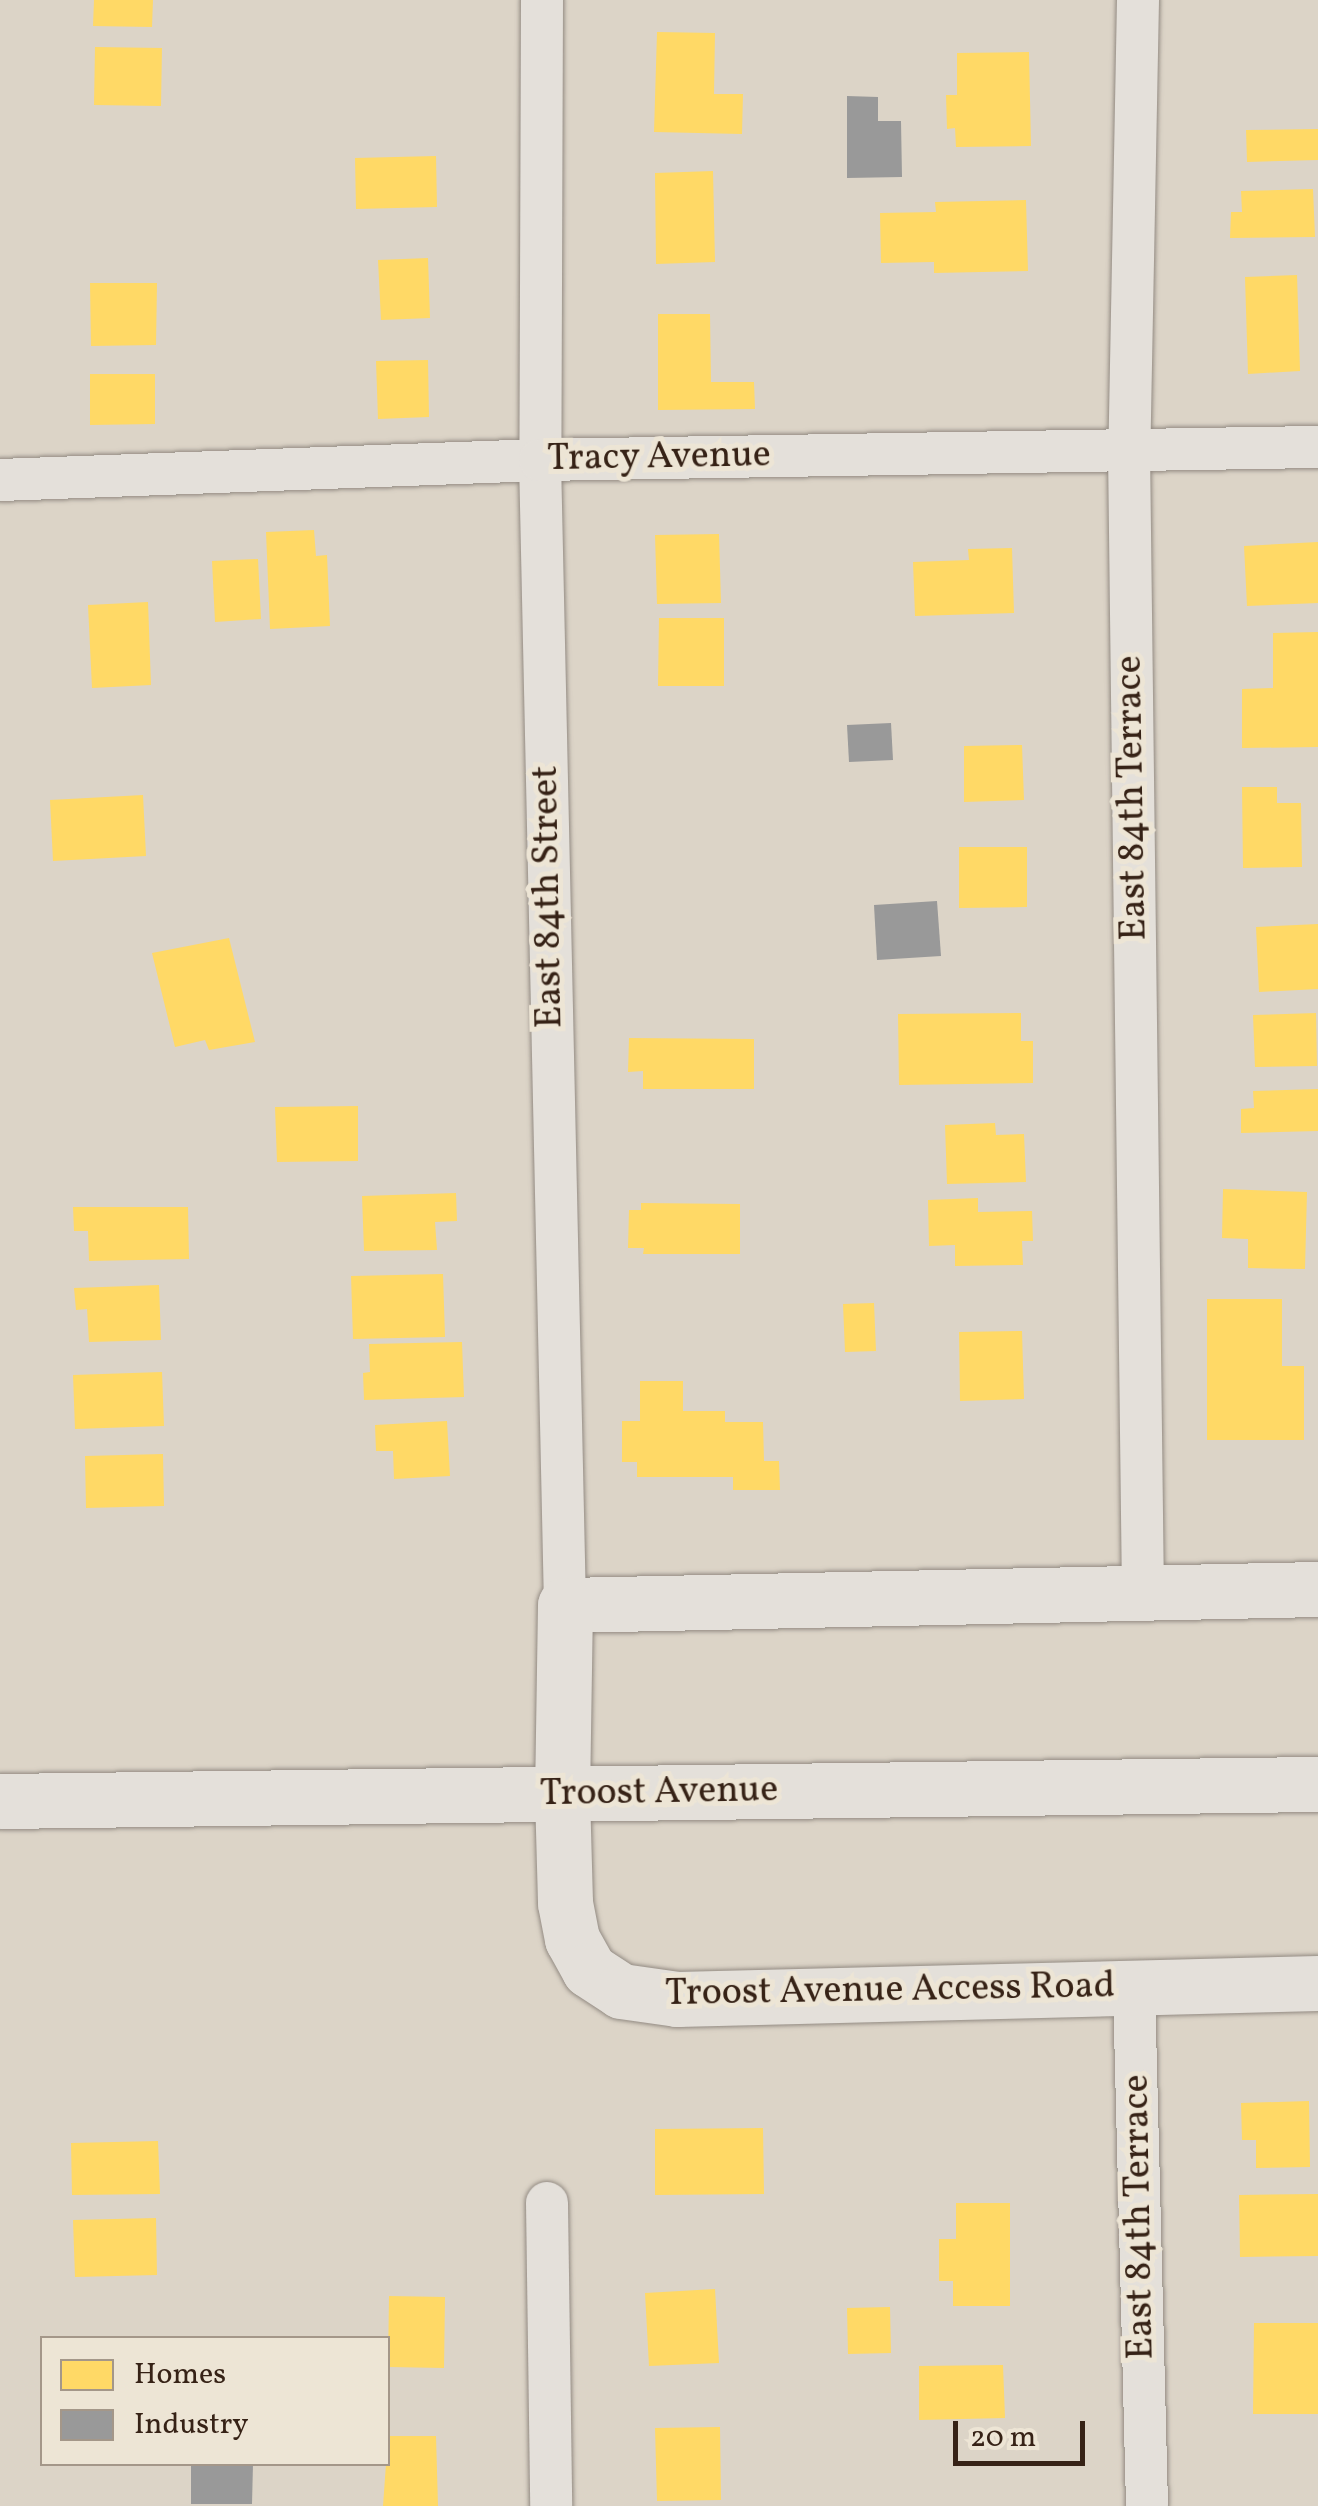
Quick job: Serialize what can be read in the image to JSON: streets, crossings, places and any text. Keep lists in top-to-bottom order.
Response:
{
  "streets": {
    "street": [
      "Tracy Avenue",
      "East 84th Terrace",
      "East 84th Street",
      "Troost Avenue",
      "Troost Avenue Access Road"
    ]
  },
  "crossings": [
    ["Tracy Avenue", "East 84th Terrace"],
    ["Tracy Avenue", "East 84th Street"],
    ["East 84th Terrace", "Troost Avenue Access Road"],
    ["East 84th Street", "Troost Avenue"],
    ["East 84th Street", "Troost Avenue Access Road"],
    ["Troost Avenue", "Troost Avenue Access Road"]
  ],
  "legend": ["Homes", "Industry"],
  "scale_bar": "20 m"
}
